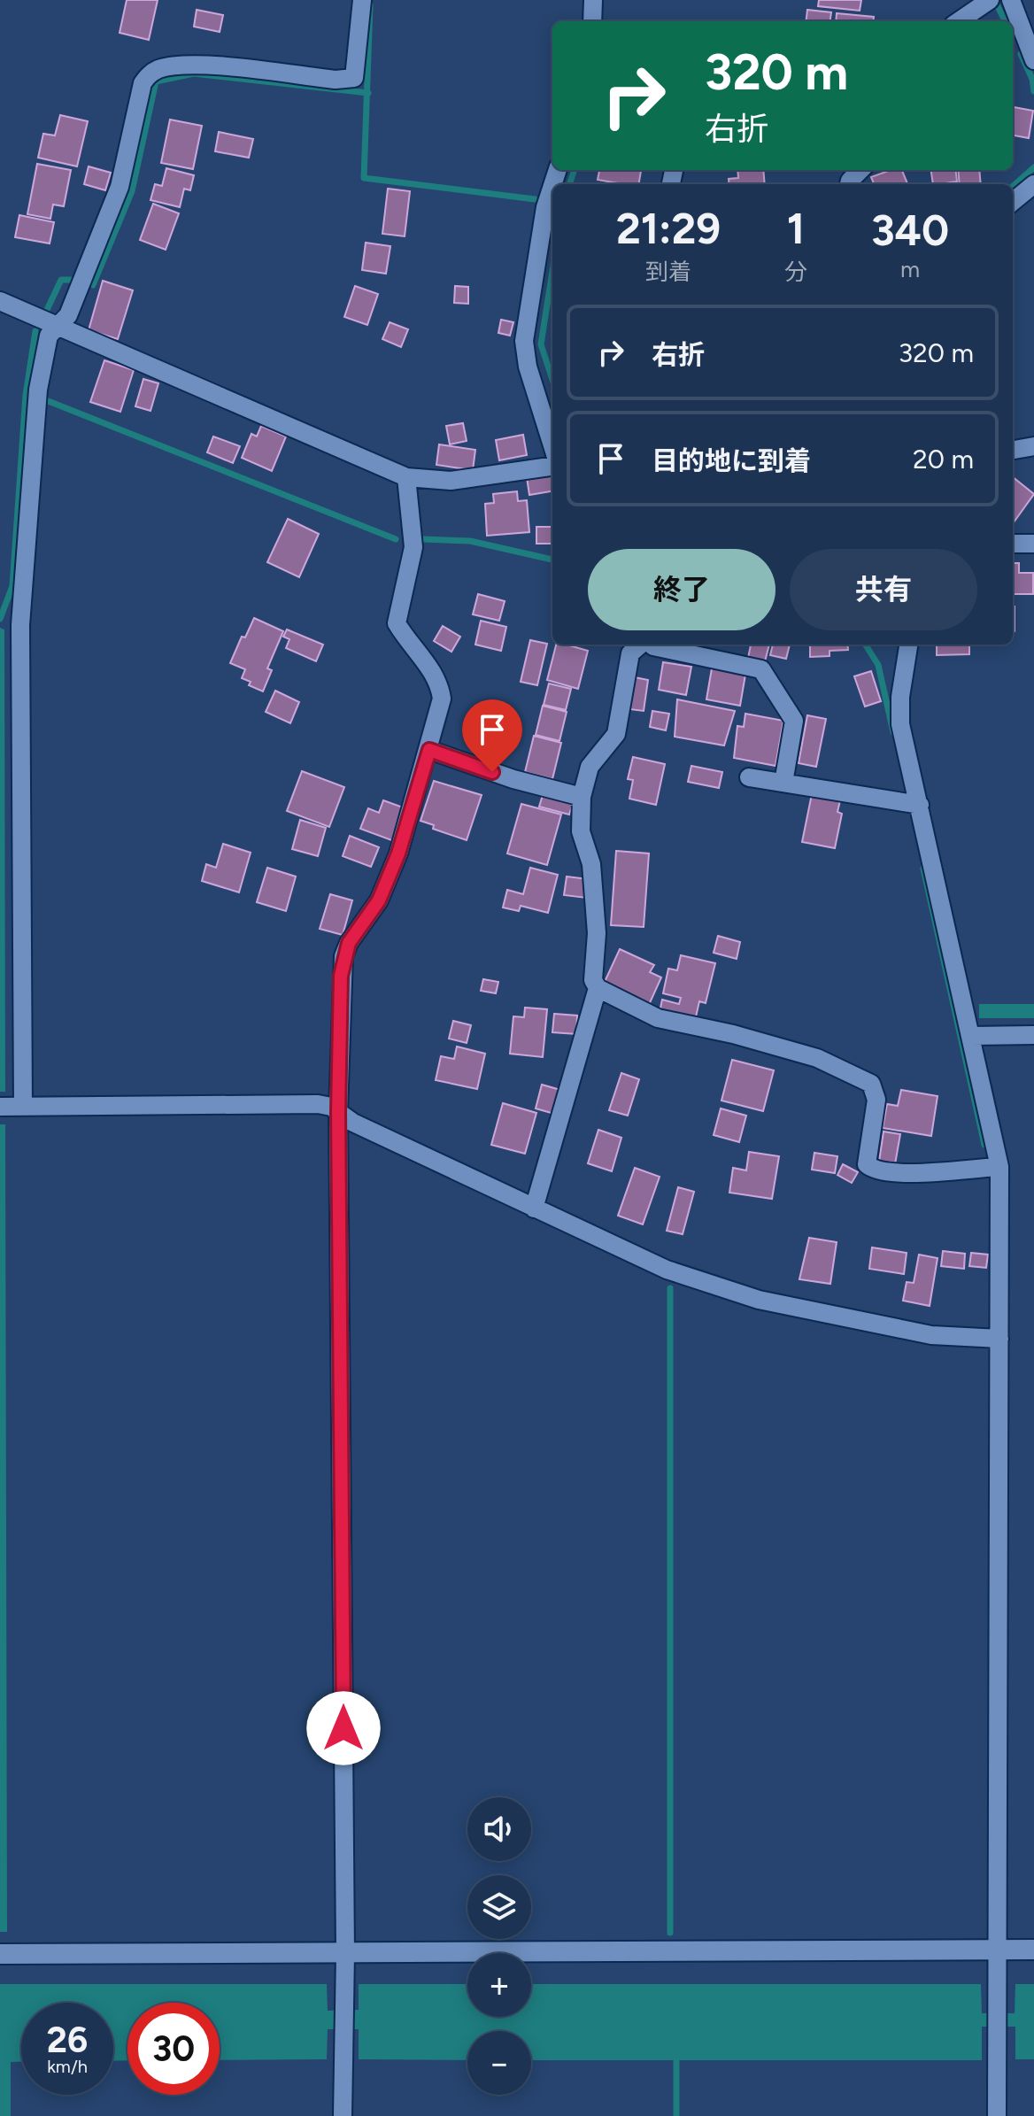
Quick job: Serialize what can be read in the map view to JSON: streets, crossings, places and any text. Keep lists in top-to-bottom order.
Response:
{
  "page": {
    "turn": ["320 m", "右折"],
    "eta": [
      "21:29",
      "到着",
      "1",
      "分",
      "340",
      "m"
    ],
    "list": [
      {
        "name": "右折",
        "value": "320 m"
      },
      {
        "name": "目的地に到着",
        "value": "20 m"
      }
    ],
    "buttons": ["終了", "共有"],
    "map_buttons": ["+", "−"],
    "speed": "26 km/h",
    "limit": "30"
  }
}
